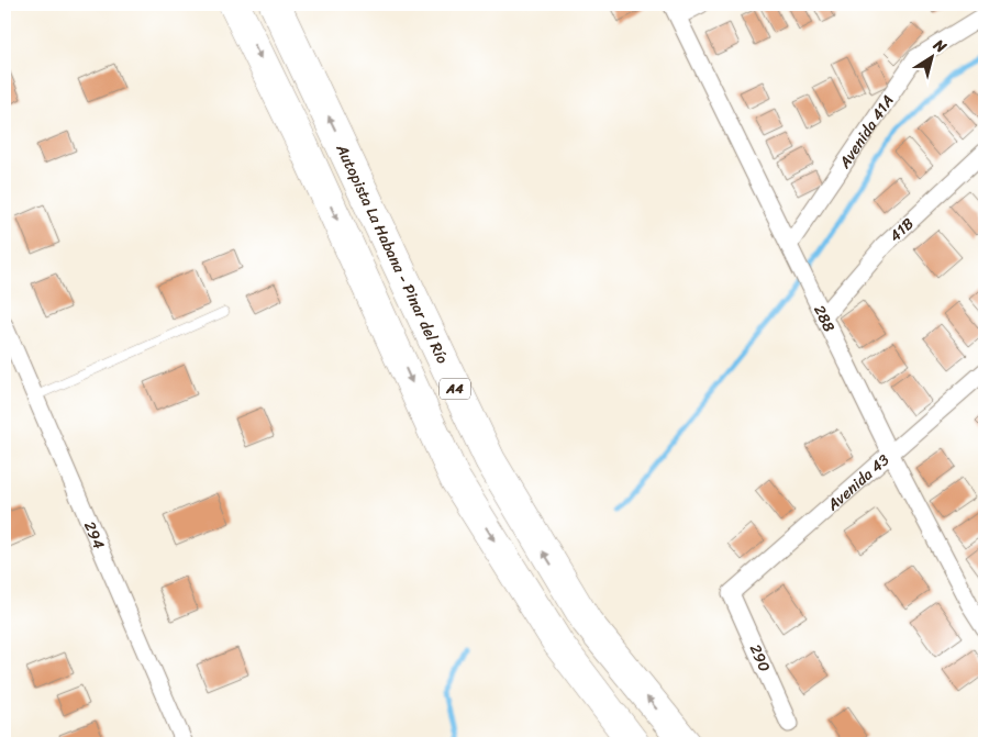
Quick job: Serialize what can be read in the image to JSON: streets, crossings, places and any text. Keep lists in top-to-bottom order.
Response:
{
  "streets": {
    "highway": ["Autopista La Habana - Pinar del Río", "A4"],
    "street": [
      "Avenida 41A",
      "41B",
      "288",
      "Avenida 43",
      "294",
      "290"
    ]
  },
  "crossings": [
    ["Avenida 41A", "288"],
    ["41B", "288"],
    ["288", "Avenida 43"],
    ["Avenida 43", "290"]
  ],
  "north": "top right"
}
